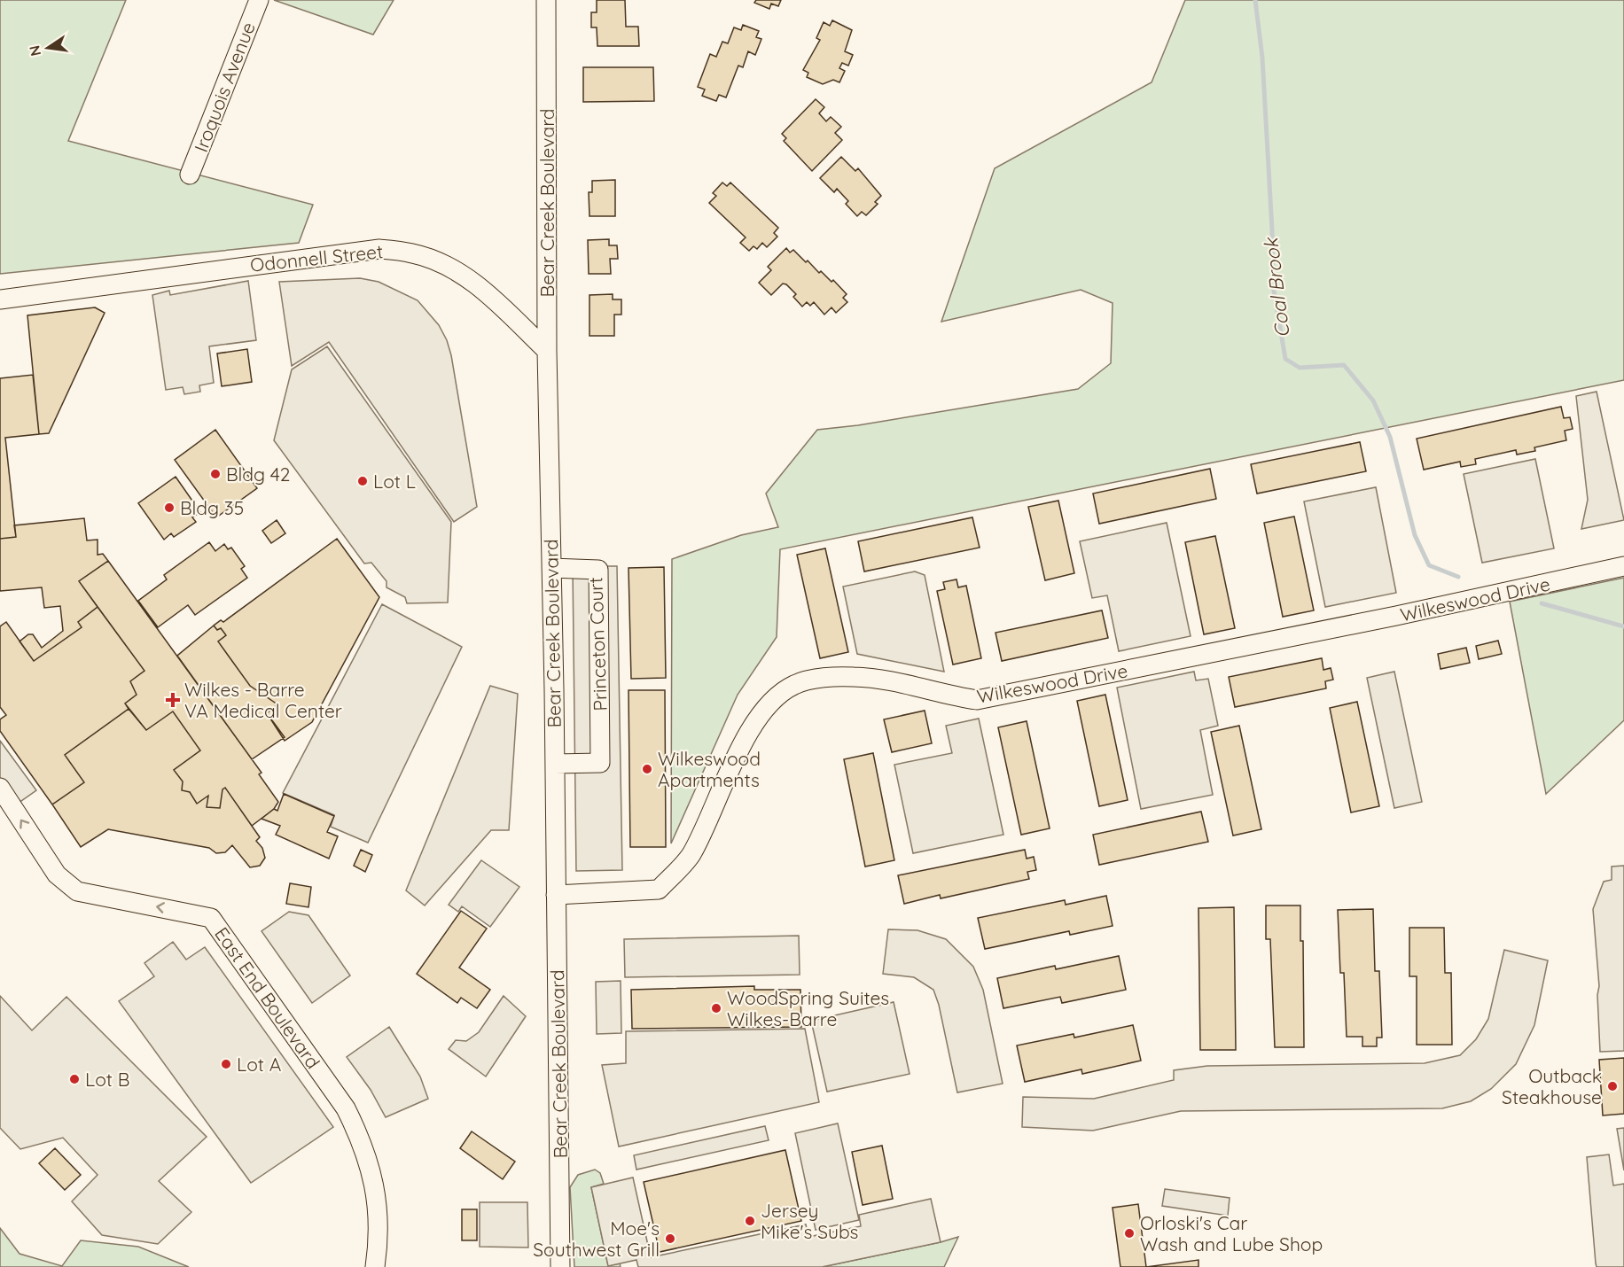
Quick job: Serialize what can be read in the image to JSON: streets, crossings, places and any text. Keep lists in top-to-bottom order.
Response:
{
  "streets": {
    "street": [
      "Iroquois Avenue",
      "Bear Creek Boulevard",
      "Odonnell Street",
      "Wilkeswood Drive",
      "Princeton Court",
      "East End Boulevard"
    ]
  },
  "crossings": [
    ["Bear Creek Boulevard", "Odonnell Street"],
    ["Bear Creek Boulevard", "Wilkeswood Drive"],
    ["Bear Creek Boulevard", "Princeton Court"]
  ],
  "one_way": ["East End Boulevard"],
  "water": ["Coal Brook"],
  "places": {
    "other": [
      "Bldg 42",
      "Lot L",
      "Bldg 35",
      "Wilkeswood Apartments",
      "WoodSpring Suites Wilkes-Barre",
      "Lot A",
      "Lot B",
      "Outback Steakhouse",
      "Jersey Mike's Subs",
      "Orloski's Car Wash and Lube Shop",
      "Moe's Southwest Grill"
    ],
    "health": ["Wilkes - Barre VA Medical Center"]
  },
  "north": "left"
}
